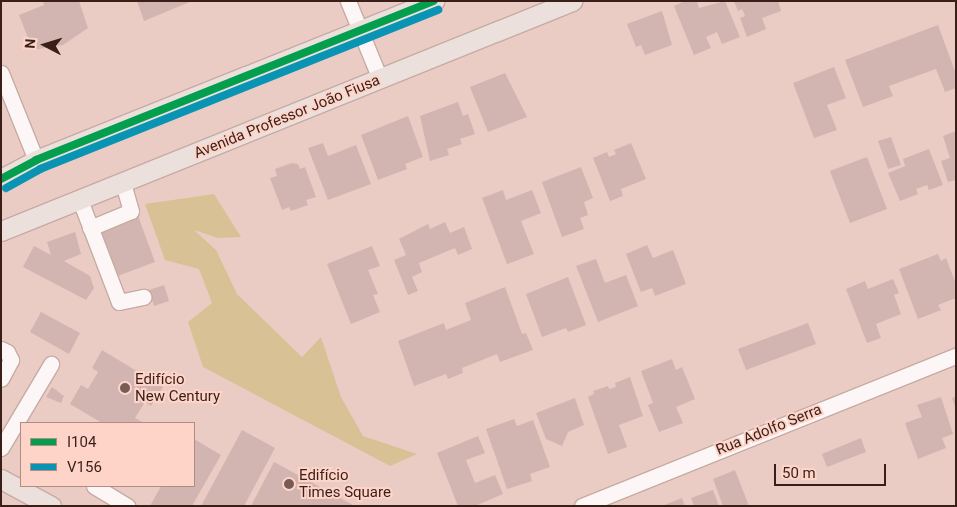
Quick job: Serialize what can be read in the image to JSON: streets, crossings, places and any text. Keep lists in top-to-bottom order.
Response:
{
  "streets": {
    "main road": ["Avenida Professor João Fiusa"],
    "street": ["Rua Adolfo Serra"]
  },
  "places": ["Edifício New Century", "Edifício Times Square"],
  "lines": ["transit line I104", "transit line V156"],
  "legend": ["I104", "V156"],
  "scale_bar": "50 m",
  "north": "left"
}
